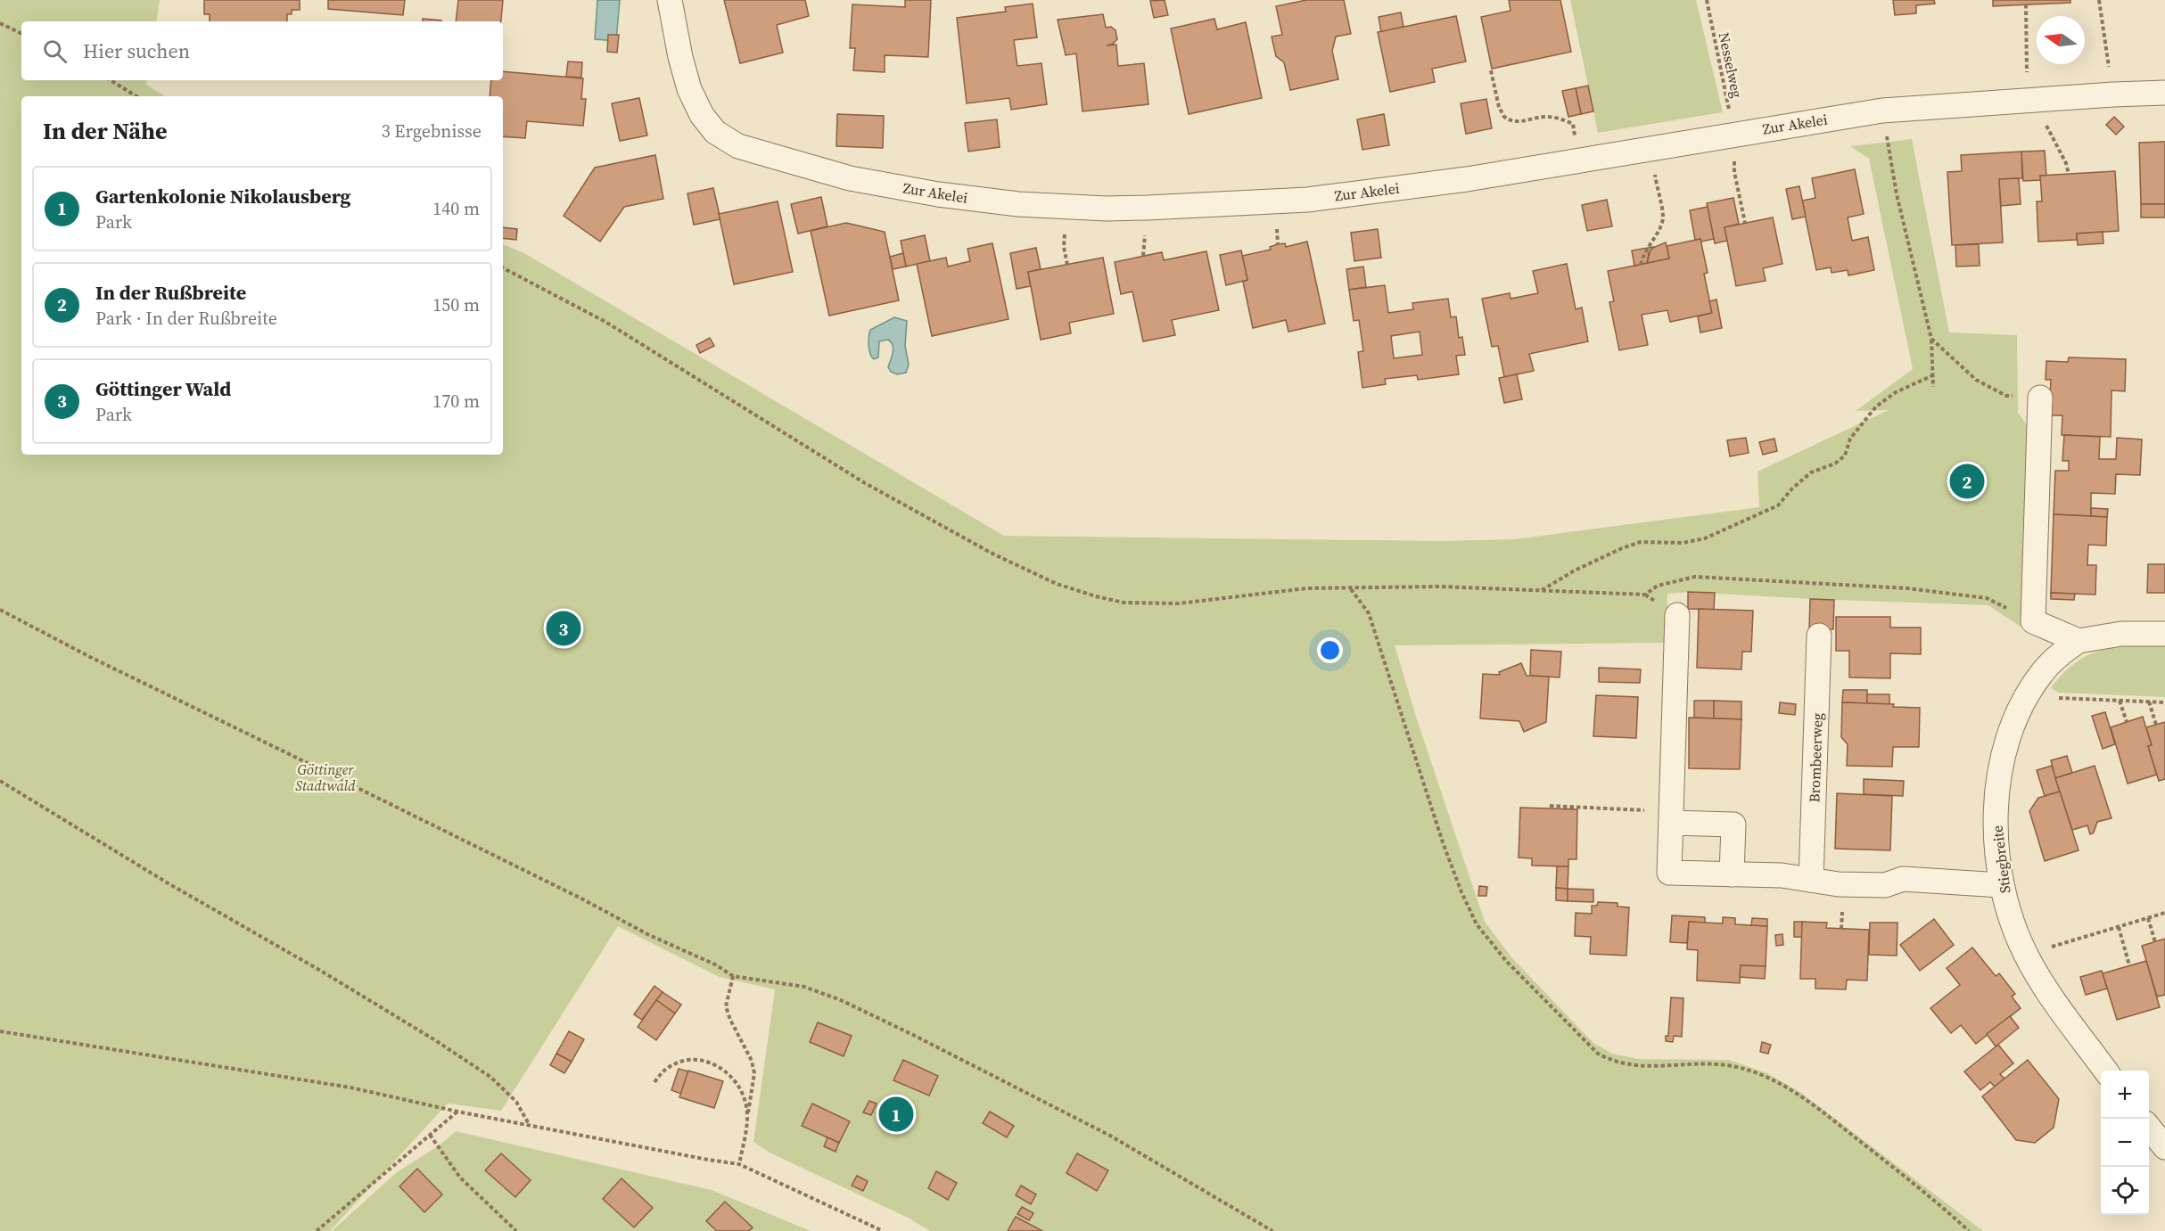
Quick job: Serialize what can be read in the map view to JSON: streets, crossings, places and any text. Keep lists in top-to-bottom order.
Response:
{
  "streets": {
    "street": ["Zur Akelei", "Brombeerweg", "Stiegbreite"],
    "path": ["Nesselweg"]
  },
  "crossings": [
    ["Nesselweg", "Zur Akelei"]
  ],
  "parks": ["Göttinger Stadtwald"],
  "north": "left",
  "page": {
    "search": "Hier suchen",
    "heading": ["In der Nähe", "3 Ergebnisse"],
    "list": [
      {
        "mark": "1",
        "name": "Gartenkolonie Nikolausberg",
        "note": "Park",
        "value": "140 m"
      },
      {
        "mark": "2",
        "name": "In der Rußbreite",
        "note": "Park · In der Rußbreite",
        "value": "150 m"
      },
      {
        "mark": "3",
        "name": "Göttinger Wald",
        "note": "Park",
        "value": "170 m"
      }
    ],
    "pins": ["2", "3", "1"],
    "map_buttons": ["+", "−"]
  }
}
